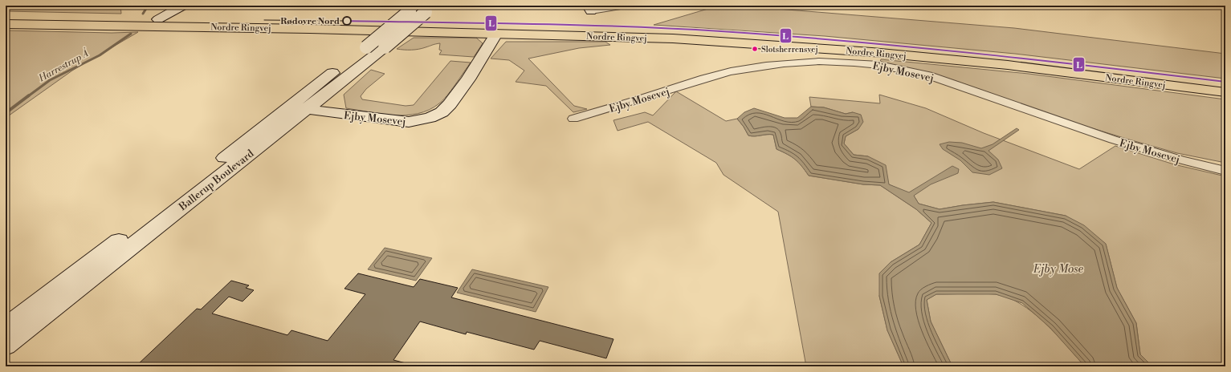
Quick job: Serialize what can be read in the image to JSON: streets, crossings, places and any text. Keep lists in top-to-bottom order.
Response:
{
  "streets": {
    "main road": ["Nordre Ringvej"],
    "street": ["Ejby Mosevej", "Ballerup Boulevard"]
  },
  "crossings": [
    ["Nordre Ringvej", "Ejby Mosevej"],
    ["Ejby Mosevej", "Ballerup Boulevard"]
  ],
  "water": ["Harrestrup Å", "Ejby Mose"],
  "places": ["Rødovre Nord", "Slotsherrensvej"],
  "lines": ["transit line L"]
}
